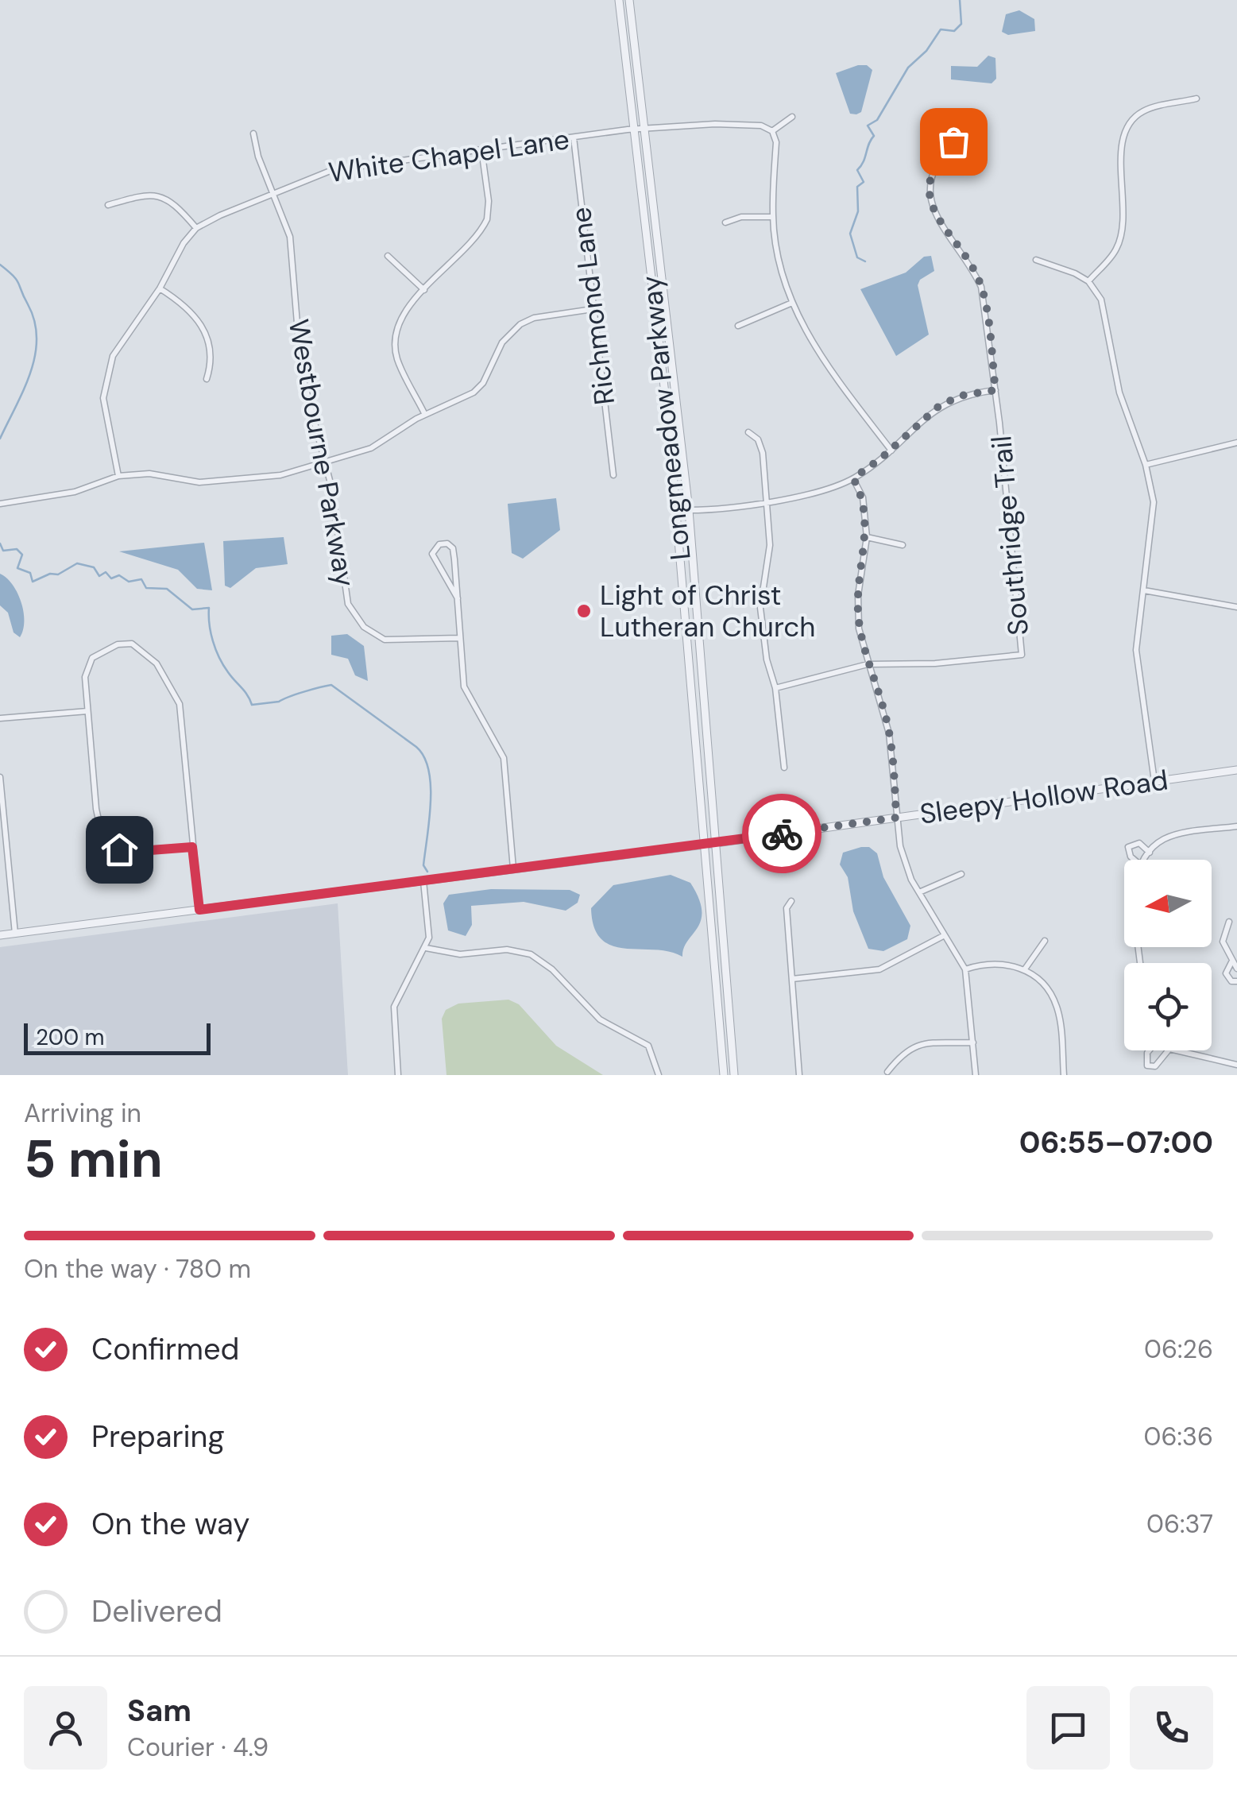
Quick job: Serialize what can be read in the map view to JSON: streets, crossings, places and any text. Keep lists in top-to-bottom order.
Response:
{
  "streets": {
    "street": [
      "White Chapel Lane",
      "Richmond Lane",
      "Longmeadow Parkway",
      "Westbourne Parkway",
      "Southridge Trail",
      "Sleepy Hollow Road"
    ]
  },
  "crossings": [
    ["White Chapel Lane", "Richmond Lane"],
    ["White Chapel Lane", "Longmeadow Parkway"],
    ["White Chapel Lane", "Westbourne Parkway"],
    ["Longmeadow Parkway", "Sleepy Hollow Road"]
  ],
  "places": ["Light of Christ Lutheran Church"],
  "scale_bar": "200 m",
  "north": "left",
  "page": {
    "scale": "200 m",
    "heading": ["5 min", "Arriving in", "06:55–07:00"],
    "panel": ["Sam", "Courier · 4.9"],
    "bar": "On the way · 780 m",
    "list": [
      ["Confirmed", "06:26"],
      ["Preparing", "06:36"],
      ["On the way", "06:37"],
      "Delivered"
    ]
  }
}
